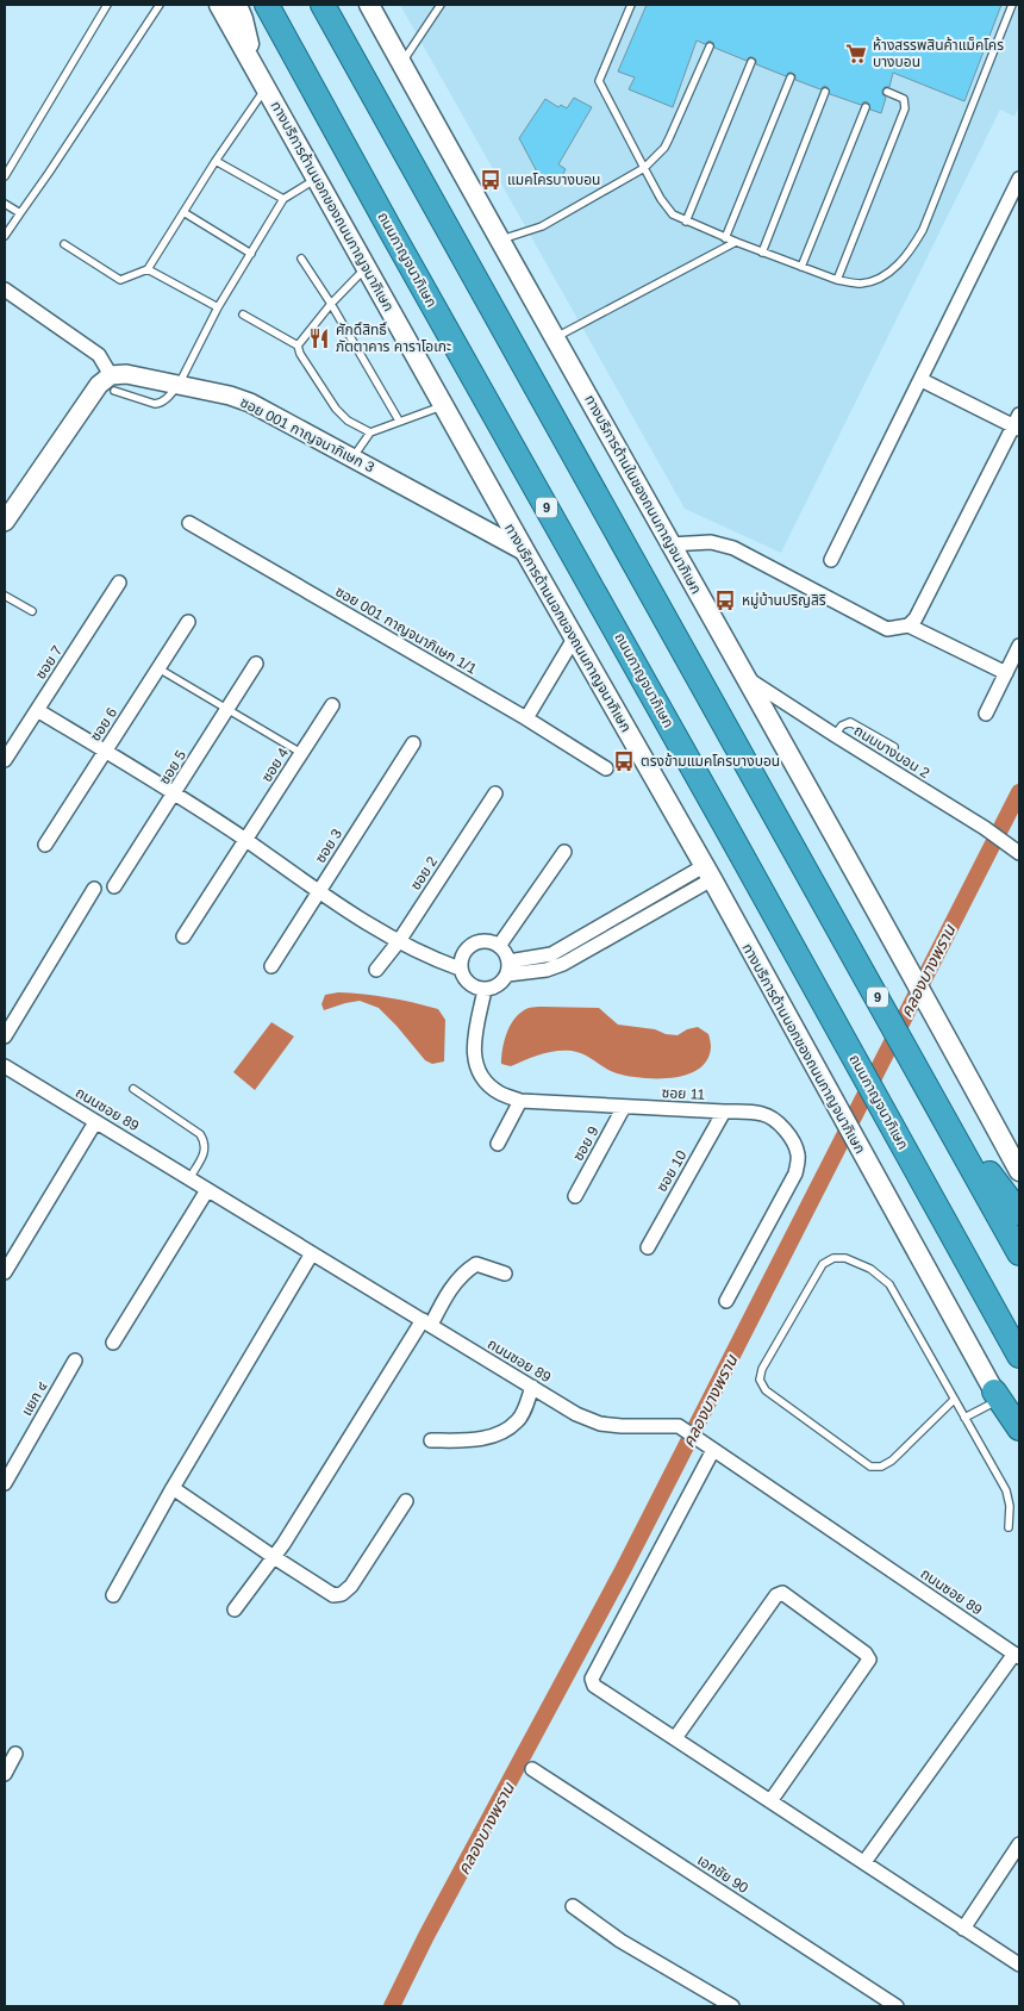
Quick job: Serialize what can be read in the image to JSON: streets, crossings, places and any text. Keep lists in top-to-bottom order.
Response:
{
  "streets": {
    "highway": ["ถนนกาญจนาภิเษก", "9"],
    "main road": ["ทางบริการด้านนอกของถนนกาญจนาภิเษก", "ทางบริการด้านในของถนนกาญจนาภิเษก"],
    "street": [
      "ซอย 001 กาญจนาภิเษก 3",
      "ซอย 001 กาญจนาภิเษก 1/1",
      "ซอย 7",
      "ซอย 6",
      "ถนนบางบอน 2",
      "ซอย 4",
      "ซอย 5",
      "ซอย 3",
      "ซอย 2",
      "ซอย 11",
      "ถนนซอย 89",
      "ซอย 9",
      "ซอย 10",
      "แยก ๔",
      "เอกชัย 90"
    ]
  },
  "crossings": [
    ["ทางบริการด้านนอกของถนนกาญจนาภิเษก", "ซอย 001 กาญจนาภิเษก 3"],
    ["ทางบริการด้านในของถนนกาญจนาภิเษก", "ถนนบางบอน 2"],
    ["ซอย 11", "ซอย 9"],
    ["ซอย 11", "ซอย 10"]
  ],
  "water": ["คลองบางพราน"],
  "places": {
    "supermarket": ["ห้างสรรพสินค้าแม็คโคร บางบอน"],
    "bus stop": ["แมคโครบางบอน", "หมู่บ้านปริญสิริ", "ตรงข้ามแมคโครบางบอน"],
    "restaurant": ["ศักดิ์สิทธิ์ ภัตตาคาร คาราโอเกะ"]
  }
}
